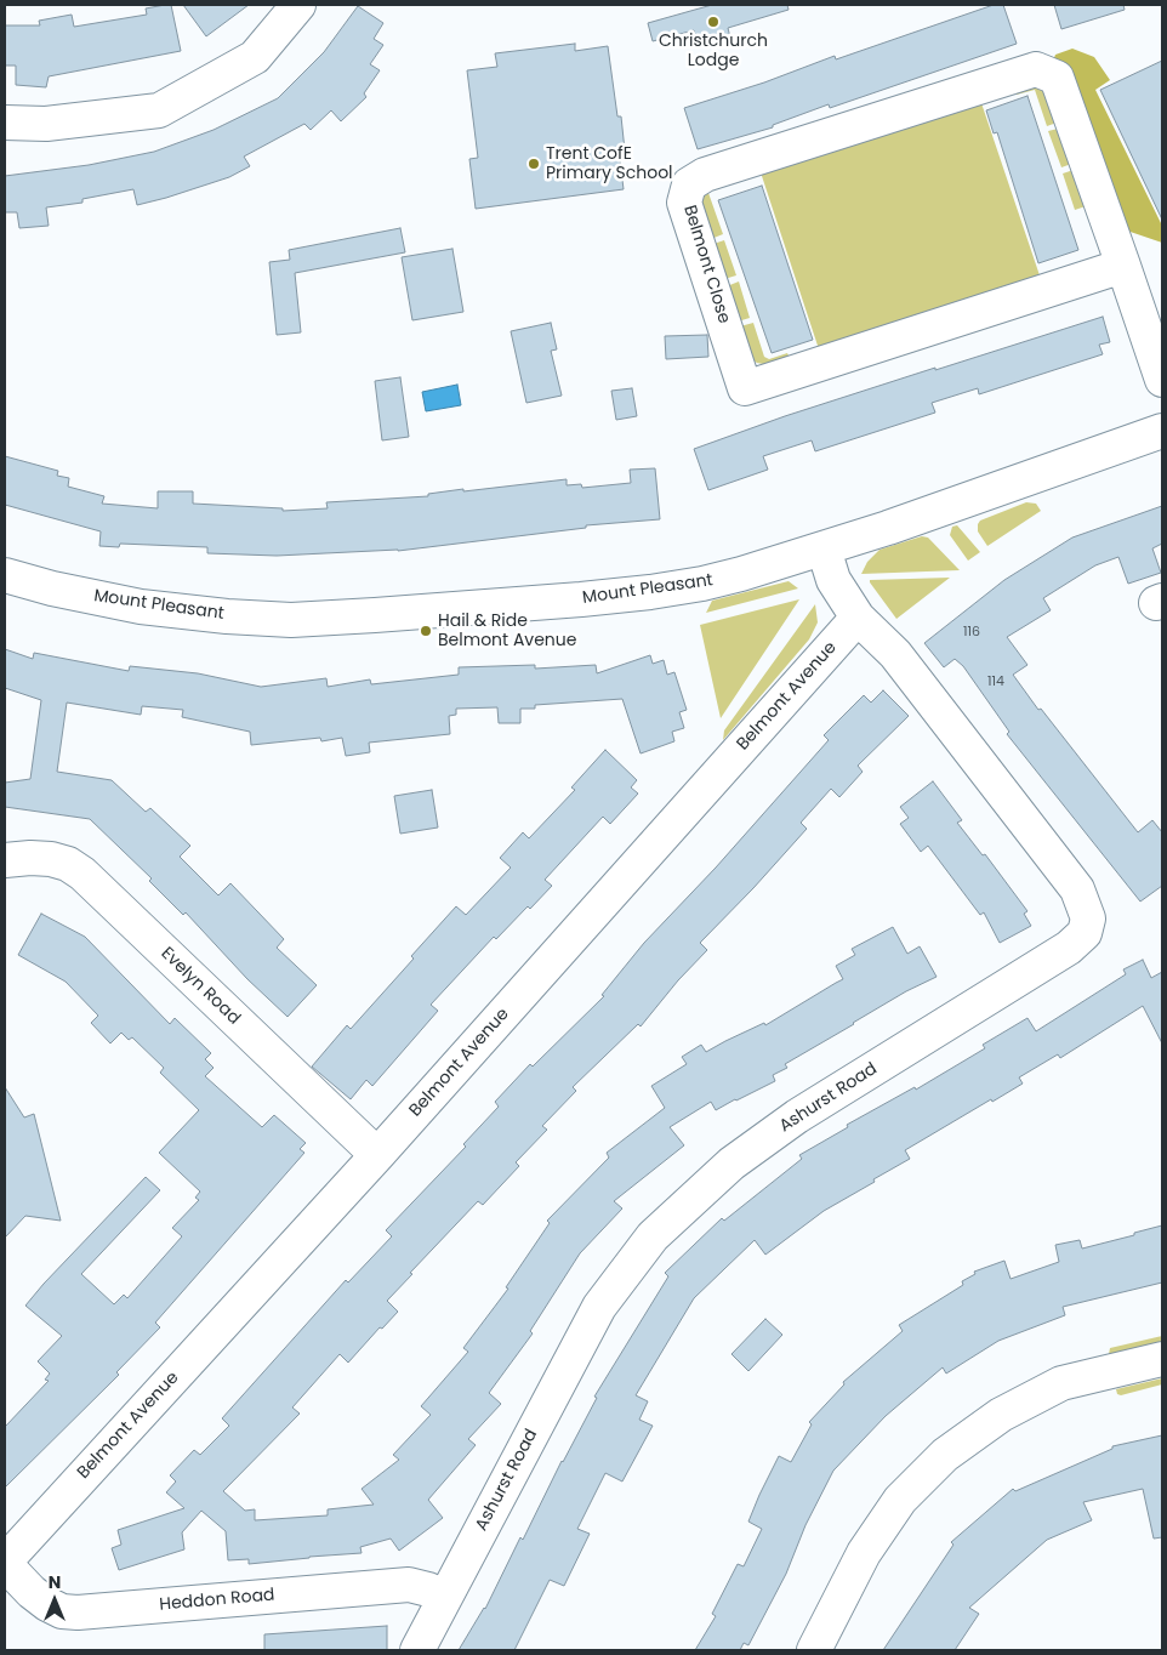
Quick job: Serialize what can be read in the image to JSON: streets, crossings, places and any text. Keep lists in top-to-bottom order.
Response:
{
  "streets": {
    "street": [
      "Belmont Close",
      "Mount Pleasant",
      "Belmont Avenue",
      "Evelyn Road",
      "Ashurst Road",
      "Heddon Road"
    ]
  },
  "crossings": [
    ["Belmont Avenue", "Evelyn Road"],
    ["Belmont Avenue", "Ashurst Road"],
    ["Belmont Avenue", "Heddon Road"],
    ["Ashurst Road", "Heddon Road"]
  ],
  "places": ["Christchurch Lodge", "Trent CofE Primary School", "Hail & Ride Belmont Avenue"],
  "house_numbers": ["116", "114"],
  "north": "top"
}
